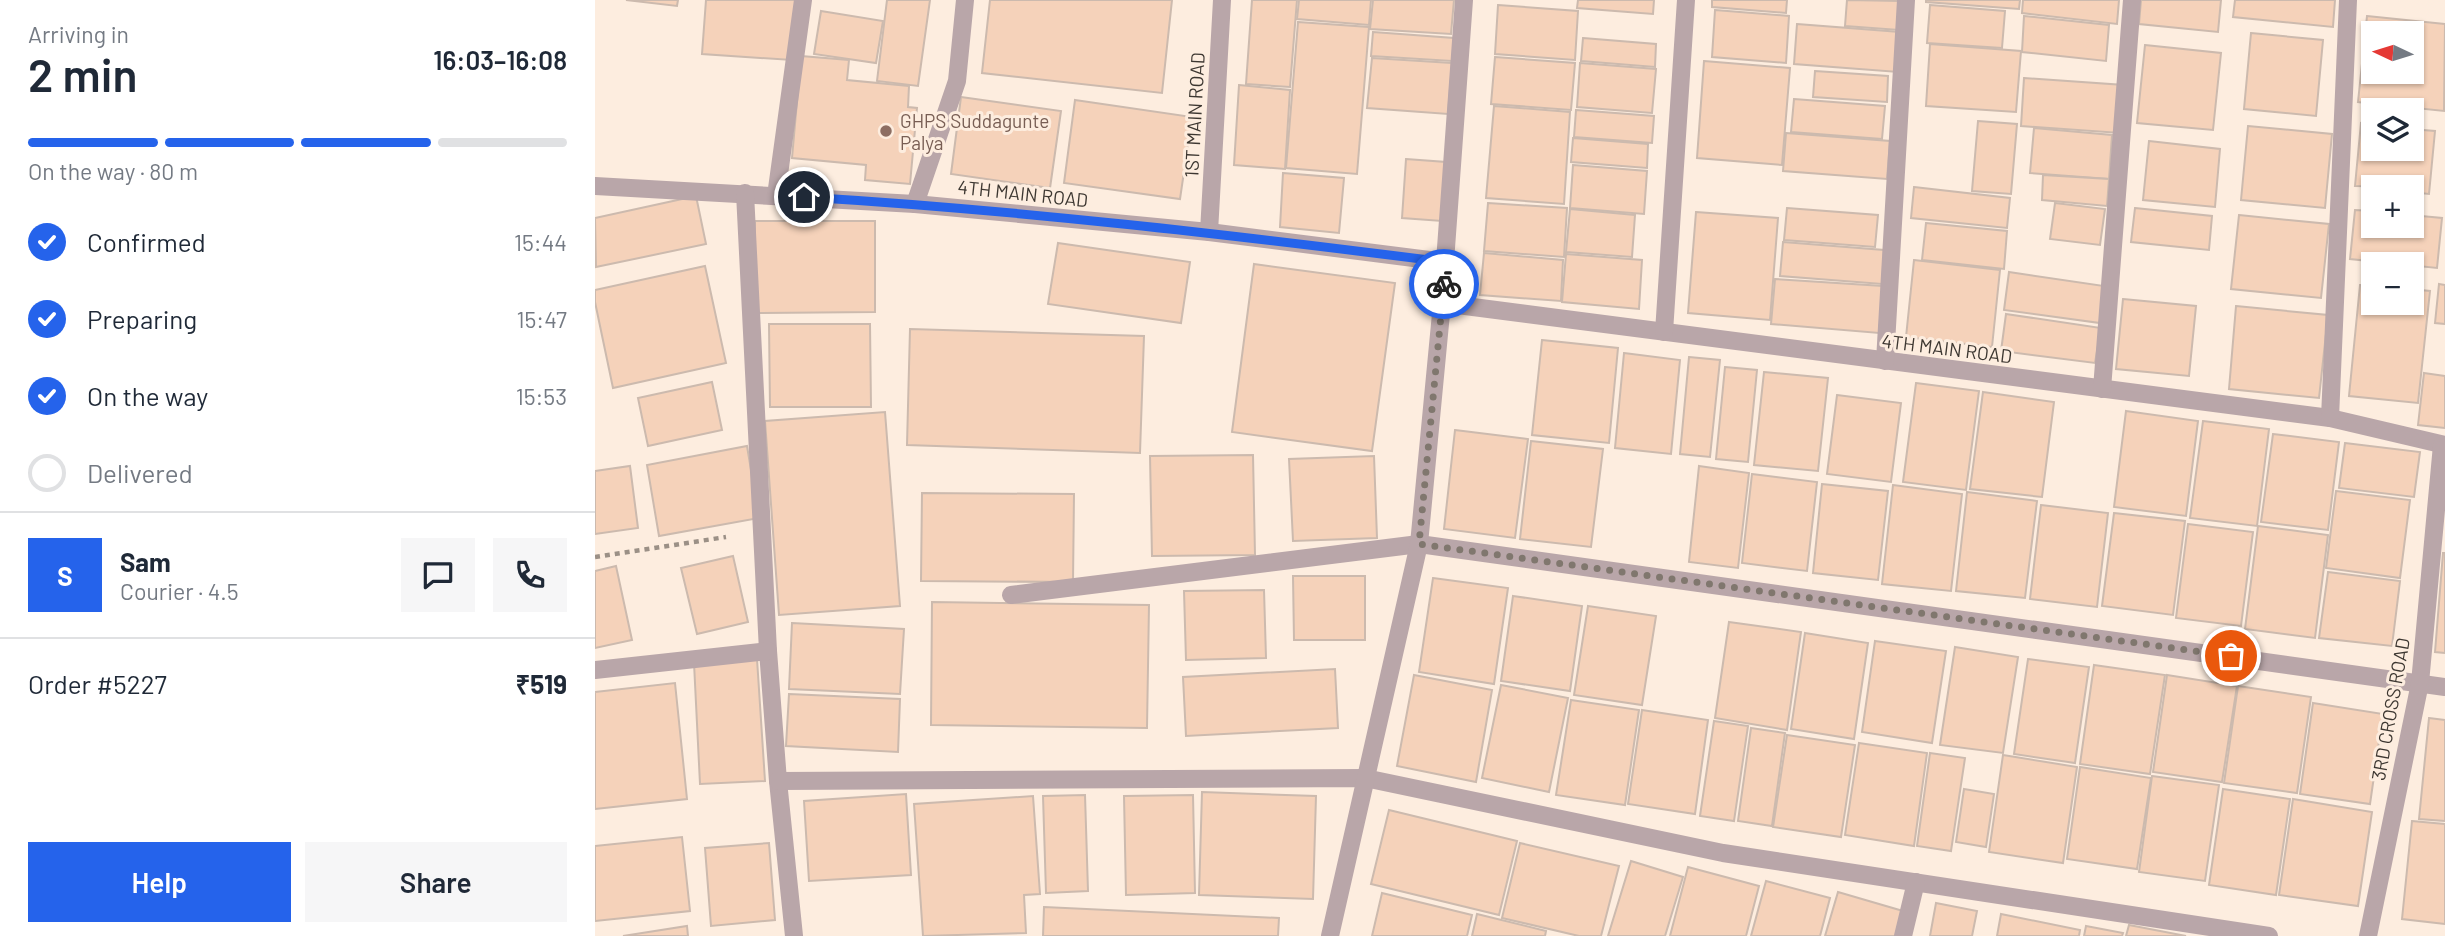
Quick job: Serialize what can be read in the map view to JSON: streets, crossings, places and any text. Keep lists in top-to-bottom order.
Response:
{
  "streets": {
    "street": ["1ST MAIN ROAD", "4TH MAIN ROAD", "3RD CROSS ROAD"]
  },
  "crossings": [
    ["1ST MAIN ROAD", "4TH MAIN ROAD"],
    ["4TH MAIN ROAD", "3RD CROSS ROAD"]
  ],
  "places": ["GHPS Suddagunte Palya"],
  "north": "left",
  "page": {
    "heading": ["2 min", "Arriving in", "16:03–16:08"],
    "panel": [
      "Sam",
      "Courier · 4.5",
      "Order #5227",
      "₹519"
    ],
    "map_buttons": ["+", "−"],
    "bar": "On the way · 80 m",
    "list": [
      ["Confirmed", "15:44"],
      ["Preparing", "15:47"],
      ["On the way", "15:53"],
      "Delivered"
    ],
    "round": "S",
    "buttons": ["Help", "Share"]
  }
}
